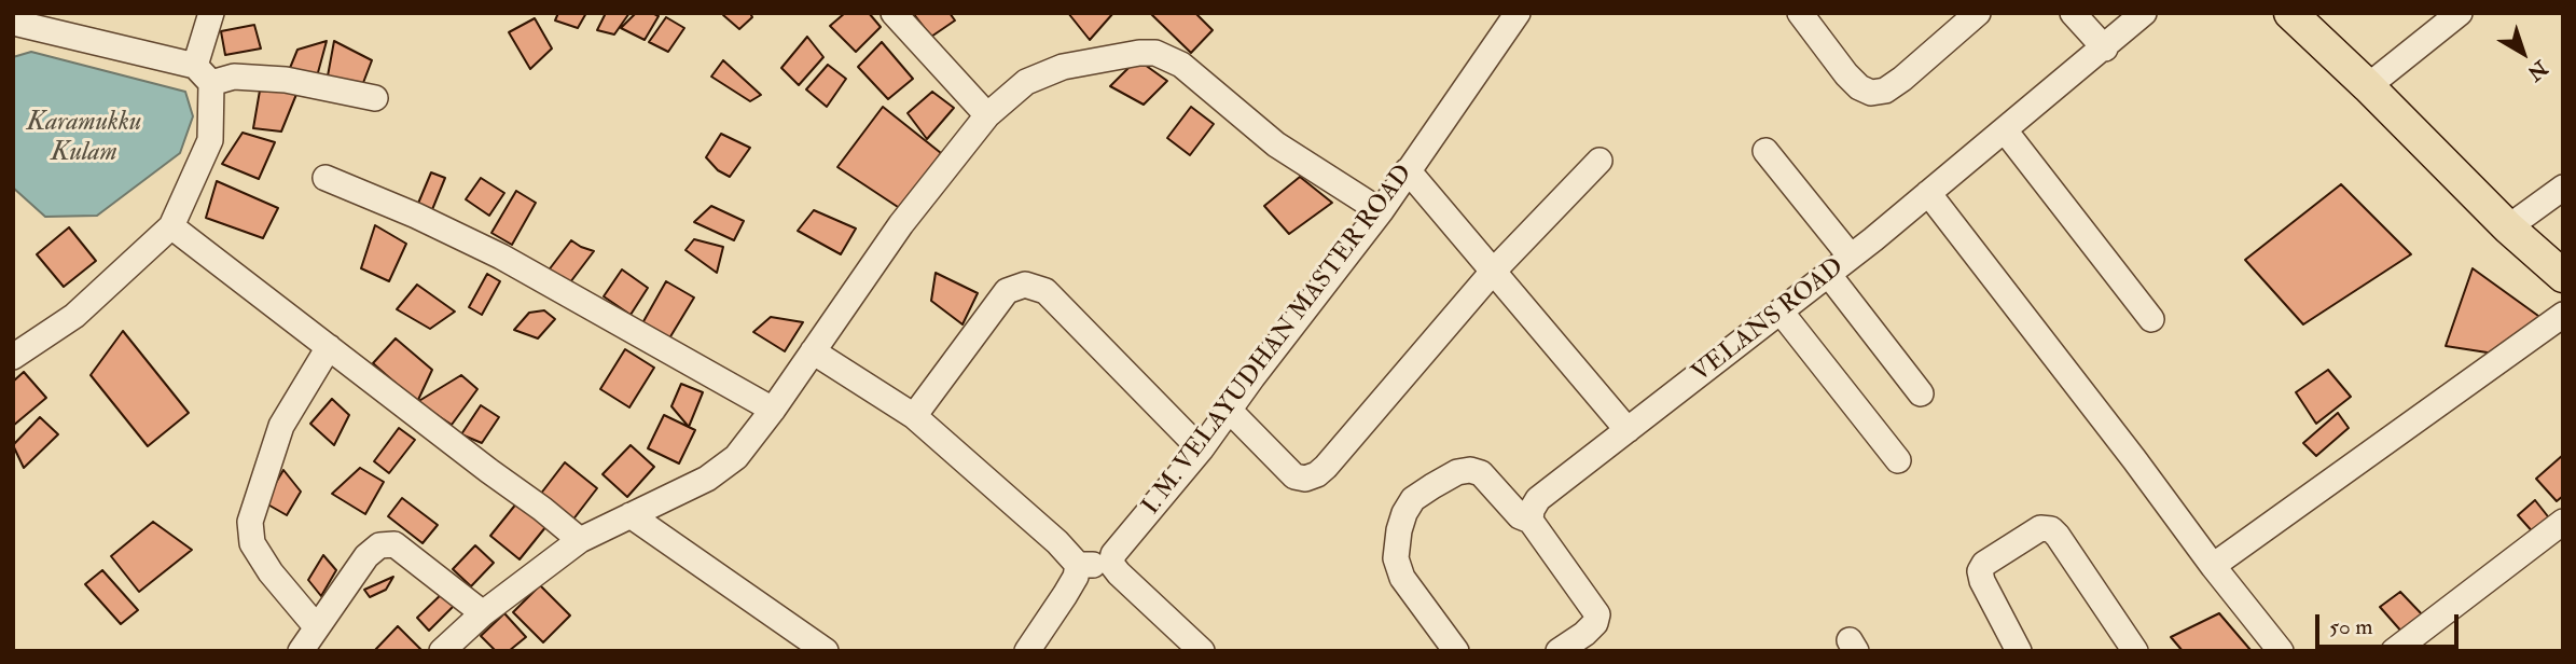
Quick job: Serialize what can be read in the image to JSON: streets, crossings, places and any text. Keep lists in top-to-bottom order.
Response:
{
  "streets": {
    "street": ["VELANS ROAD", "I. M. VELAYUDHAN MASTER ROAD"]
  },
  "water": ["Karamukku Kulam"],
  "scale_bar": "50 m",
  "north": "bottom right"
}
